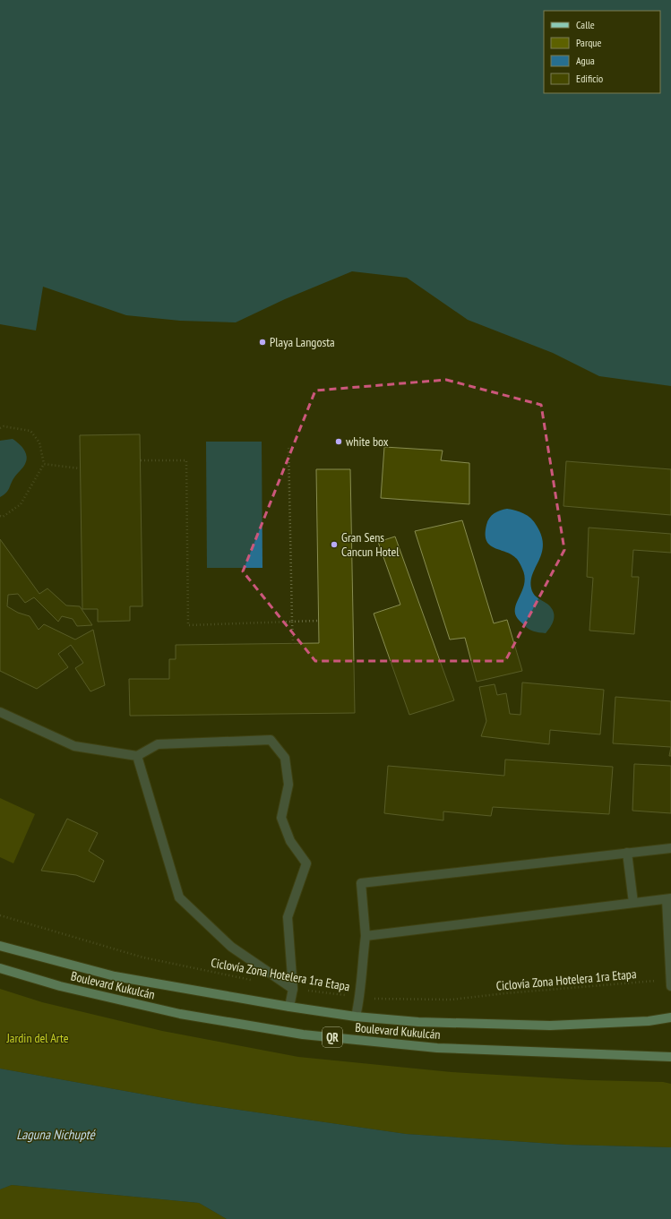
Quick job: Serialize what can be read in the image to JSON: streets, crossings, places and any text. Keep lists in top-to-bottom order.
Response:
{
  "streets": {
    "main road": ["Boulevard Kukulcán", "QR"],
    "path": ["Ciclovía Zona Hotelera 1ra Etapa"]
  },
  "water": ["Laguna Nichupté"],
  "parks": ["Jardin del Arte"],
  "places": ["Playa Langosta", "white box", "Gran Sens Cancun Hotel"],
  "legend": [
    "Calle",
    "Parque",
    "Agua",
    "Edificio"
  ]
}
